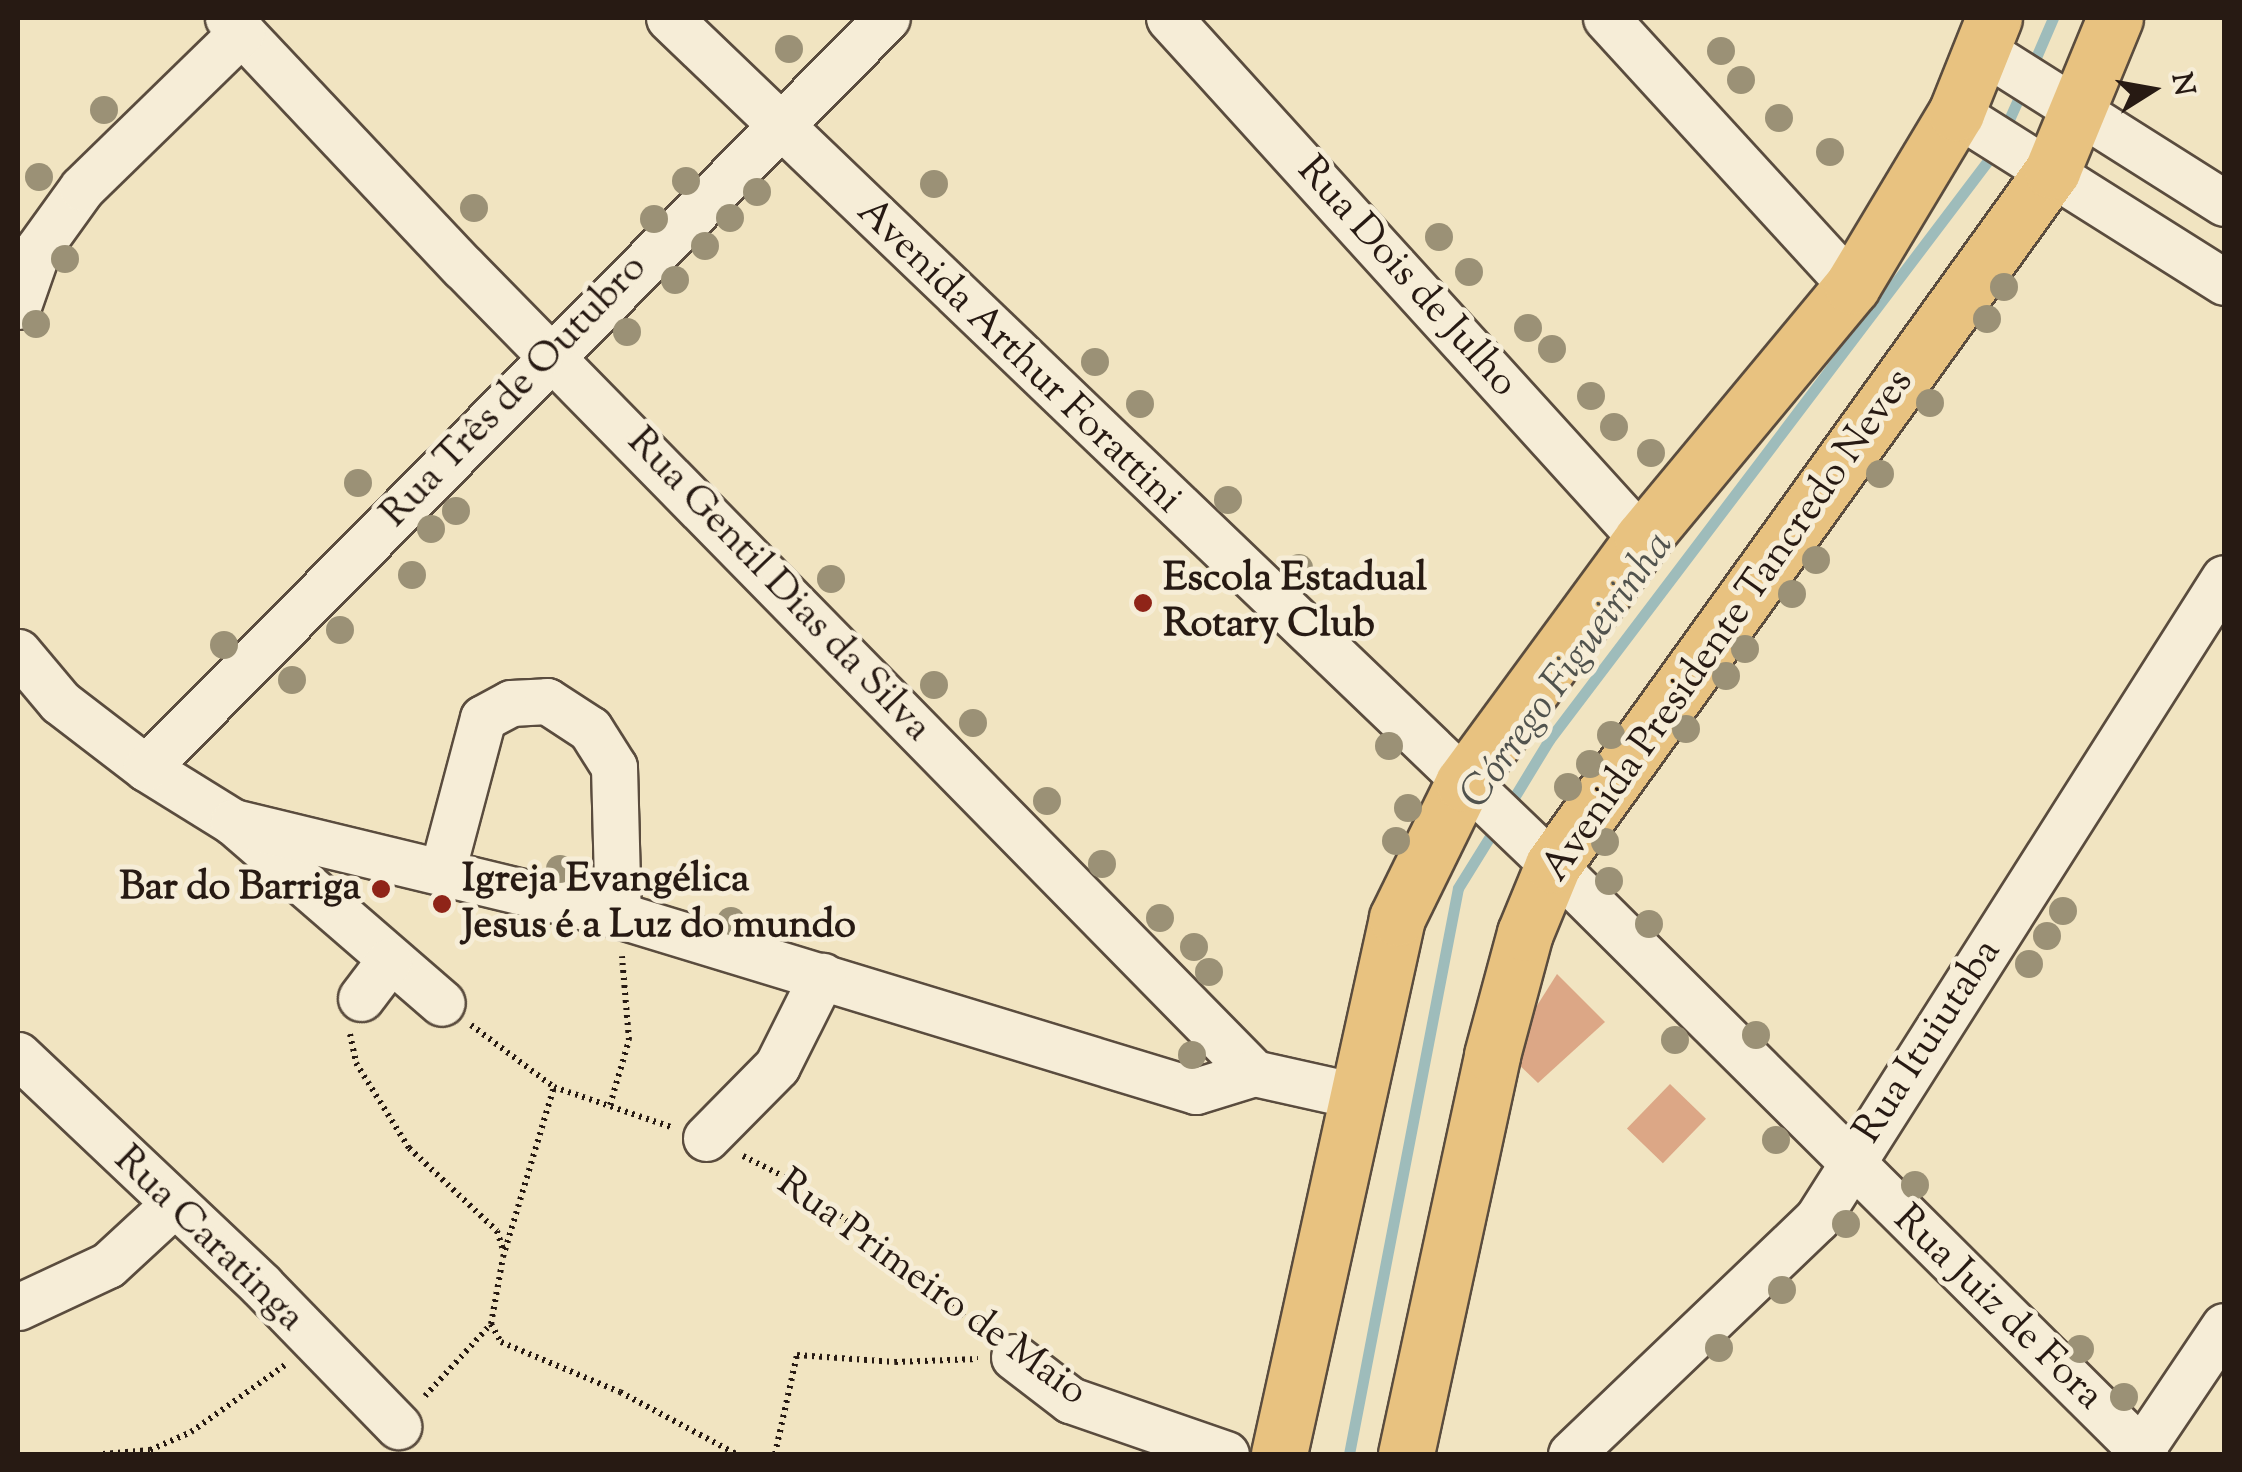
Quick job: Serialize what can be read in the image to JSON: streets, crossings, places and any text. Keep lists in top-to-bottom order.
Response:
{
  "streets": {
    "main road": ["Avenida Presidente Tancredo Neves"],
    "street": [
      "Rua Dois de Julho",
      "Avenida Arthur Forattini",
      "Rua Três de Outubro",
      "Rua Gentil Dias da Silva",
      "Rua Ituiutaba",
      "Rua Caratinga",
      "Rua Primeiro de Maio",
      "Rua Juiz de Fora"
    ]
  },
  "crossings": [
    ["Avenida Arthur Forattini", "Rua Três de Outubro"],
    ["Avenida Arthur Forattini", "Avenida Presidente Tancredo Neves"],
    ["Avenida Arthur Forattini", "Rua Juiz de Fora"],
    ["Rua Três de Outubro", "Rua Gentil Dias da Silva"],
    ["Avenida Presidente Tancredo Neves", "Rua Juiz de Fora"],
    ["Rua Ituiutaba", "Rua Juiz de Fora"]
  ],
  "water": ["Córrego Figueirinha"],
  "places": ["Escola Estadual Rotary Club", "Bar do Barriga", "Igreja Evangélica Jesus é a Luz do mundo"],
  "north": "right"
}
